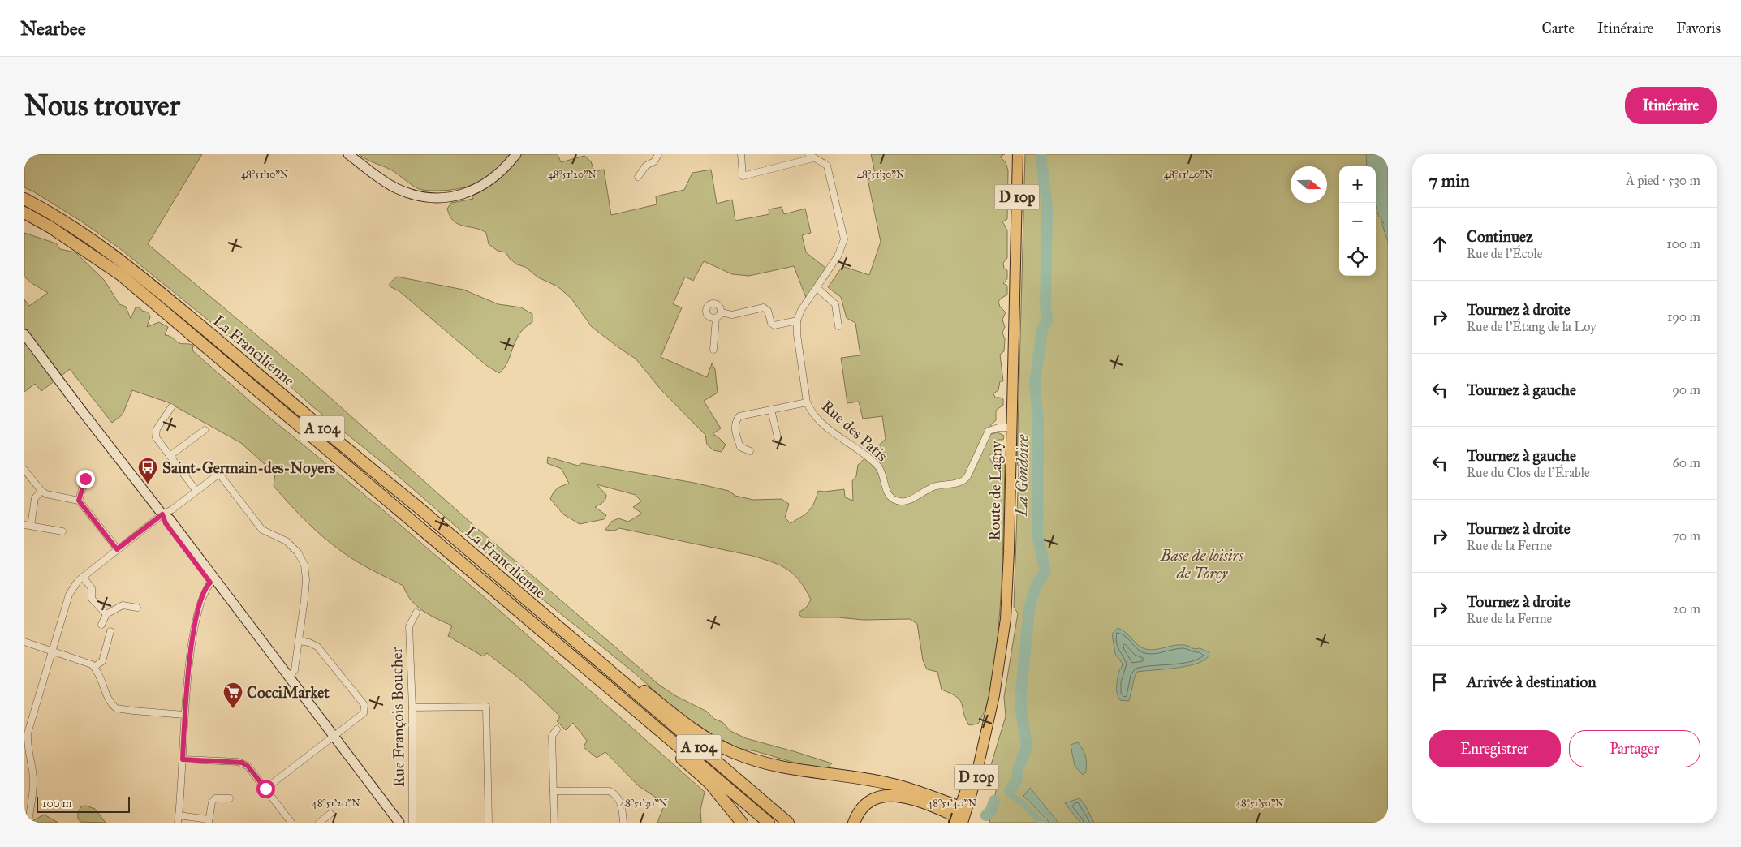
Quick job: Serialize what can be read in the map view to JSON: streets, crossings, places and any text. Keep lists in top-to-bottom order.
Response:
{
  "streets": {
    "highway": ["La Francilienne", "A 104"],
    "main road": ["D 10p", "Route de Lagny"],
    "street": ["Rue des Patis", "Rue François Boucher"]
  },
  "crossings": [
    ["Rue des Patis", "Route de Lagny"]
  ],
  "water": ["La Gondoire"],
  "parks": ["Base de loisirs de Torcy"],
  "places": {
    "bus stop": ["Saint-Germain-des-Noyers"],
    "supermarket": ["CocciMarket"]
  },
  "scale_bar": "100 m",
  "north": "right",
  "page": {
    "header": "Nearbee",
    "nav": ["Carte", "Itinéraire", "Favoris"],
    "buttons": [
      "Itinéraire",
      ["Enregistrer", "Partager"]
    ],
    "title": "Nous trouver",
    "heading": ["7 min", "À pied · 530 m"],
    "map_buttons": ["+", "−"],
    "list": [
      ["Continuez", "Rue de l'École", "100 m"],
      ["Tournez à droite", "Rue de l'Étang de la Loy", "190 m"],
      ["Tournez à gauche", "90 m"],
      ["Tournez à gauche", "Rue du Clos de l'Érable", "60 m"],
      ["Tournez à droite", "Rue de la Ferme", "70 m"],
      ["Tournez à droite", "Rue de la Ferme", "20 m"],
      "Arrivée à destination"
    ],
    "scale": "100 m"
  },
  "coordinates": [
    "48°51'10\"N",
    "48°51'20\"N",
    "48°51'30\"N",
    "48°51'40\"N",
    "48°51'50\"N"
  ]
}
